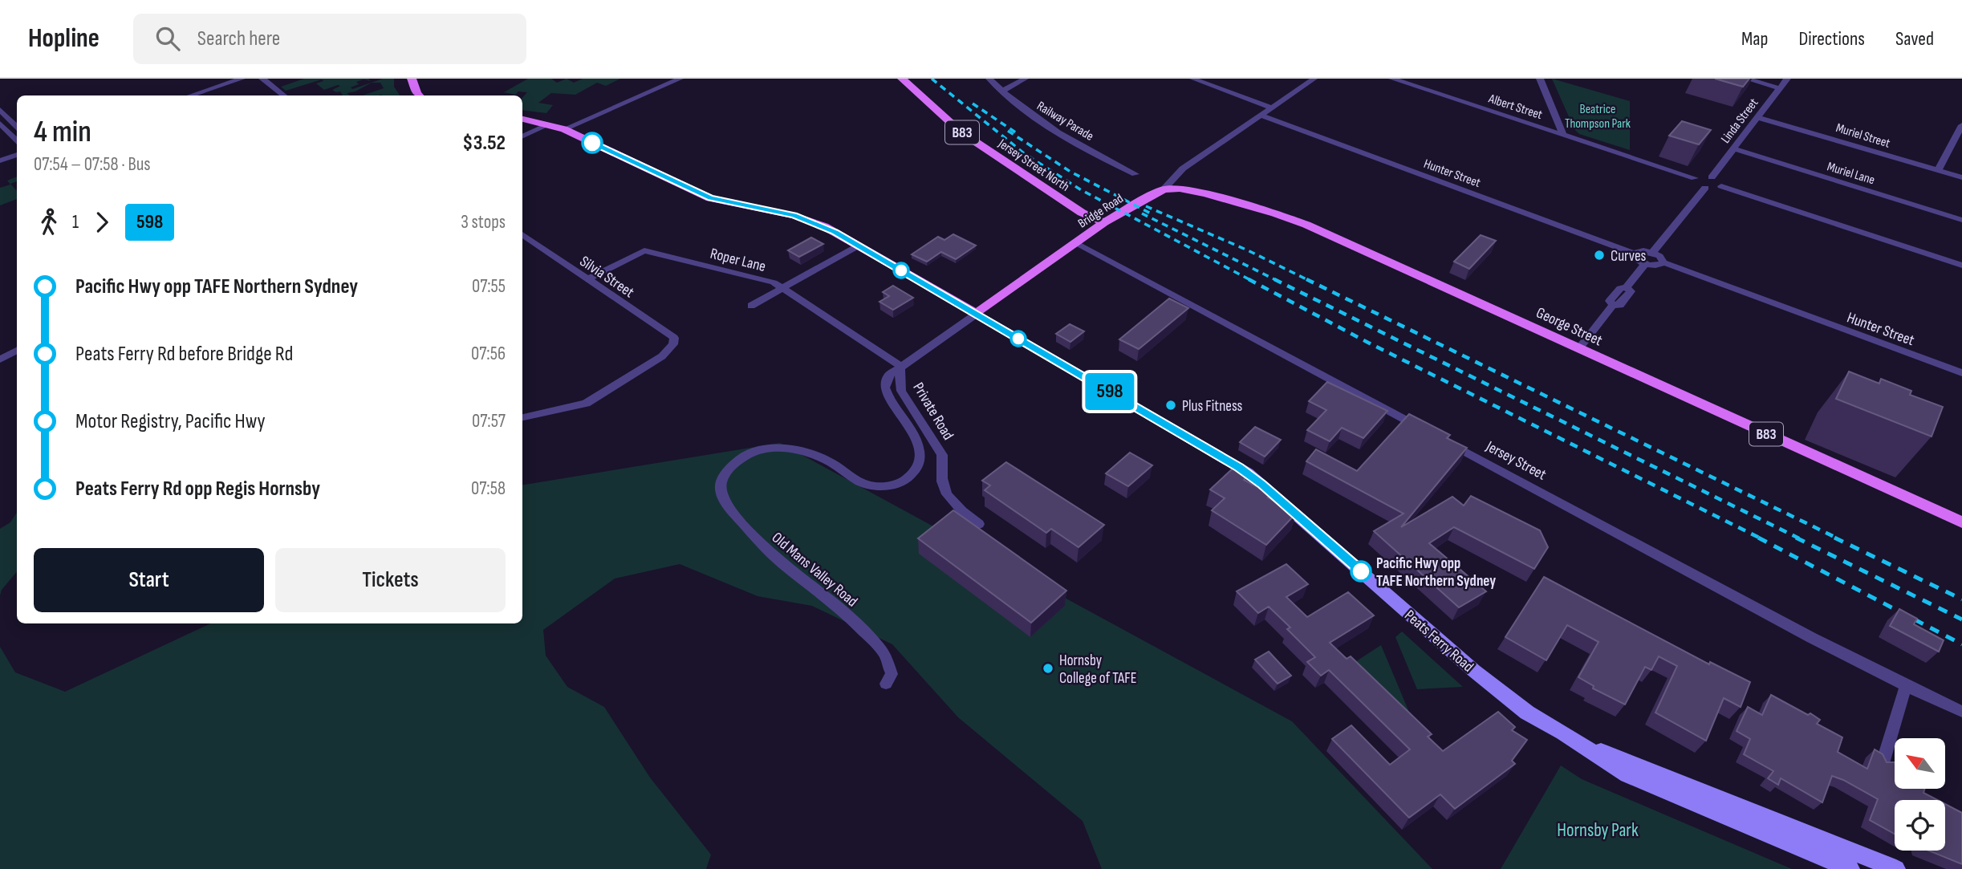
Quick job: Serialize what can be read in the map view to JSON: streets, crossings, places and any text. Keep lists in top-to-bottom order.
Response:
{
  "streets": {
    "main road": [
      "B83",
      "Jersey Street North",
      "Bridge Road",
      "George Street",
      "Peats Ferry Road"
    ],
    "street": [
      "Albert Street",
      "Railway Parade",
      "Linda Street",
      "Muriel Street",
      "Hunter Street",
      "Muriel Lane",
      "Roper Lane",
      "Silvia Street",
      "Private Road",
      "Jersey Street",
      "Old Mans Valley Road"
    ]
  },
  "crossings": [
    ["Linda Street", "Muriel Street"],
    ["Linda Street", "Muriel Lane"],
    ["Jersey Street North", "Bridge Road"],
    ["Hunter Street", "Bridge Road"],
    ["Bridge Road", "Roper Lane"],
    ["Bridge Road", "George Street"],
    ["Bridge Road", "Private Road"],
    ["Bridge Road", "Jersey Street"],
    ["Bridge Road", "Old Mans Valley Road"],
    ["Bridge Road", "Peats Ferry Road"],
    ["Roper Lane", "Silvia Street"],
    ["Roper Lane", "Private Road"],
    ["Roper Lane", "Old Mans Valley Road"],
    ["Private Road", "Old Mans Valley Road"]
  ],
  "parks": ["Beatrice Thompson Park", "Hornsby Park"],
  "places": [
    "Curves",
    "Plus Fitness",
    "Pacific Hwy opp TAFE Northern Sydney",
    "Hornsby College of TAFE"
  ],
  "lines": ["bus line 598"],
  "north": "top left",
  "page": {
    "header": "Hopline",
    "search": "Search here",
    "nav": ["Map", "Directions", "Saved"],
    "on_map": "598",
    "heading": ["4 min", "07:54 – 07:58 · Bus", "$3.52"],
    "legs": ["1", "598", "3 stops"],
    "list": [
      {
        "name": "Pacific Hwy opp TAFE Northern Sydney",
        "value": "07:55"
      },
      {
        "name": "Peats Ferry Rd before Bridge Rd",
        "value": "07:56"
      },
      {
        "name": "Motor Registry, Pacific Hwy",
        "value": "07:57"
      },
      {
        "name": "Peats Ferry Rd opp Regis Hornsby",
        "value": "07:58"
      }
    ],
    "buttons": ["Start", "Tickets"]
  }
}
